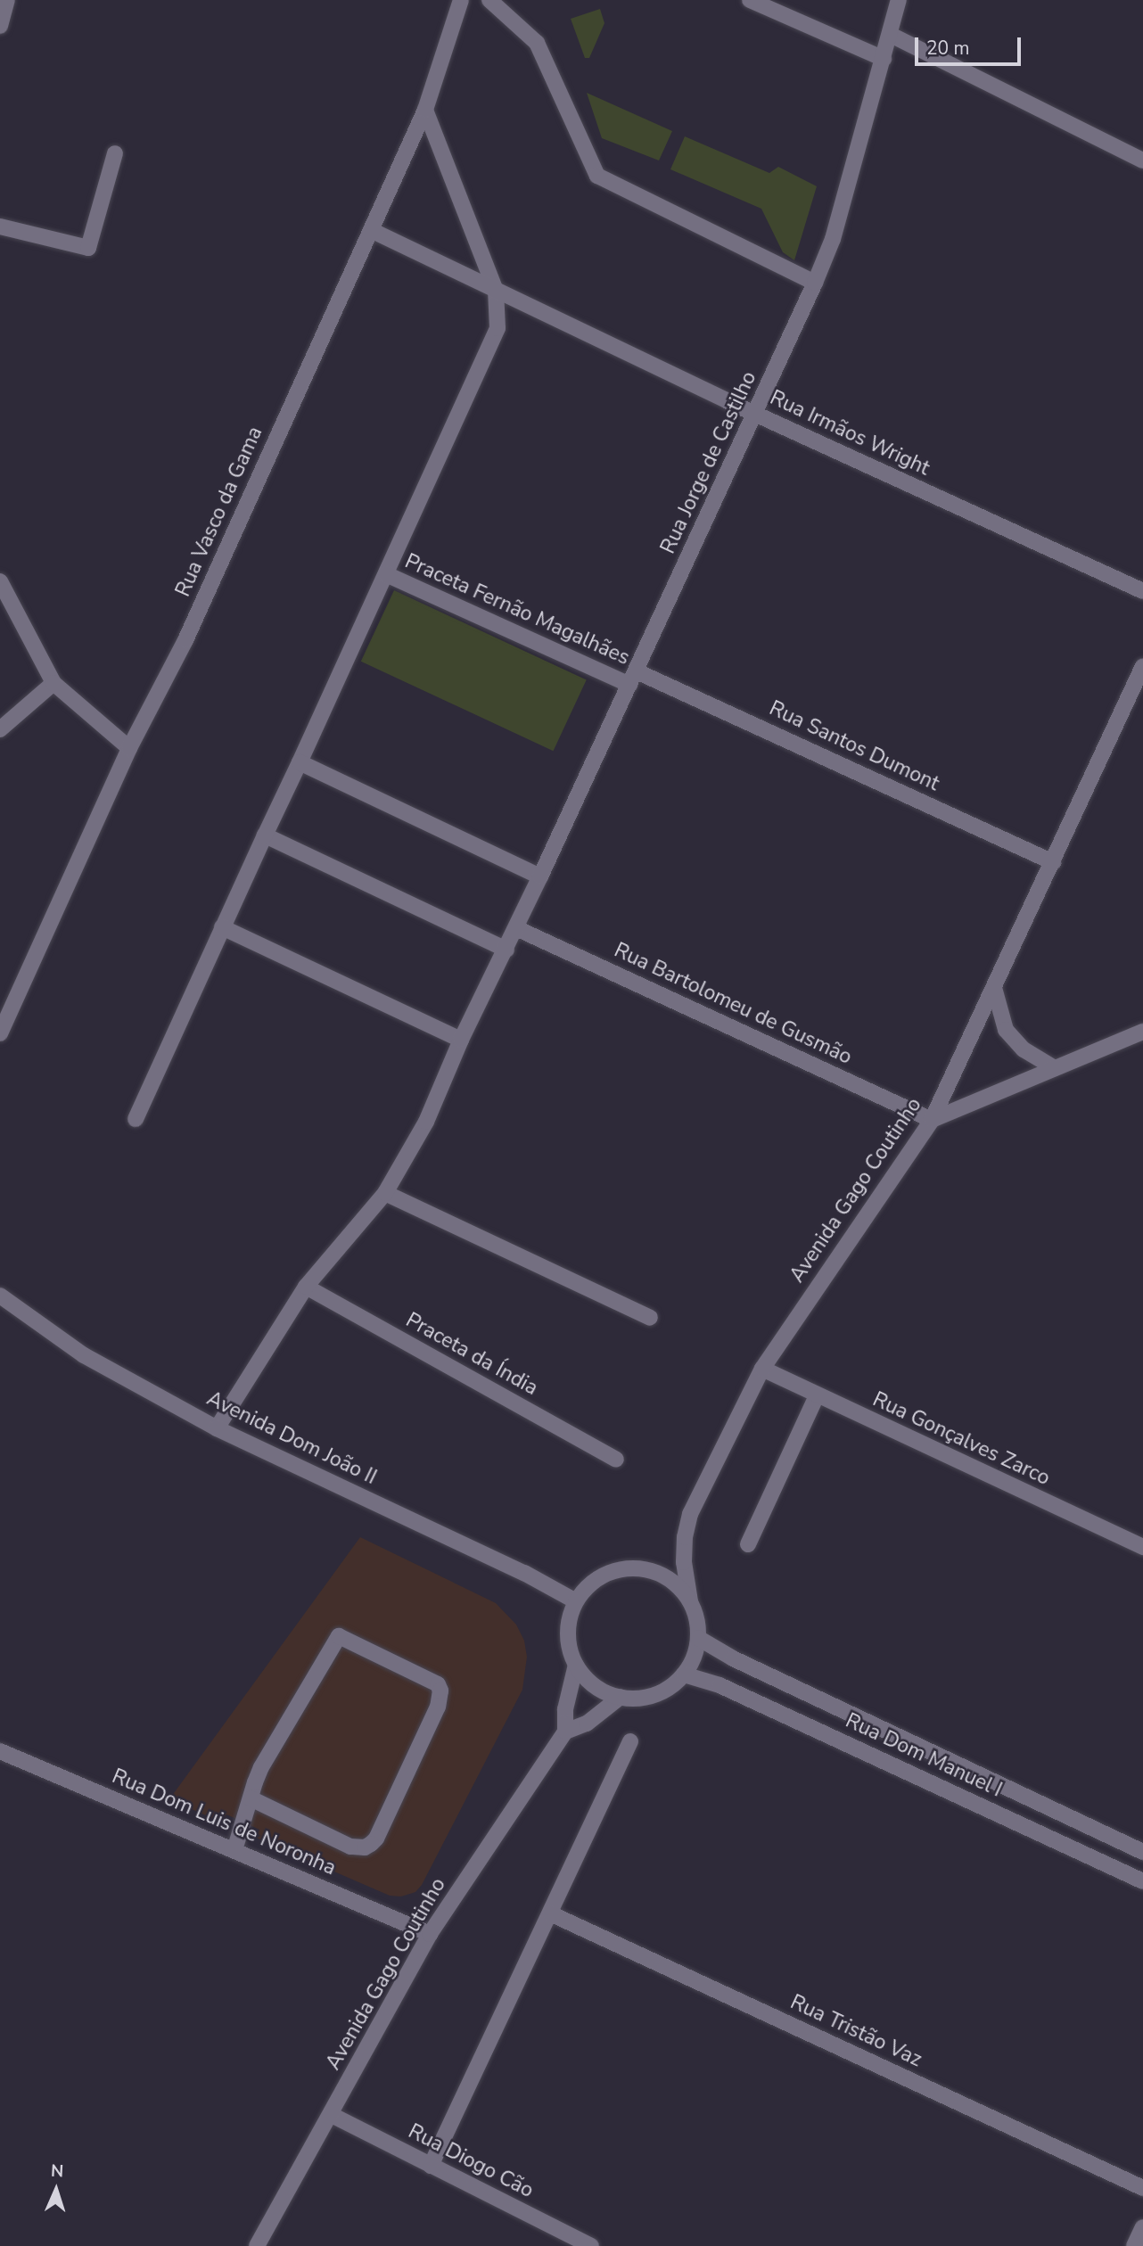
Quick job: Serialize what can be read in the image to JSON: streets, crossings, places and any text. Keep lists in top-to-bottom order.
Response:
{
  "streets": {
    "street": [
      "Rua Irmãos Wright",
      "Rua Jorge de Castilho",
      "Rua Vasco da Gama",
      "Praceta Fernão Magalhães",
      "Rua Santos Dumont",
      "Rua Bartolomeu de Gusmão",
      "Avenida Gago Coutinho",
      "Praceta da Índia",
      "Avenida Dom João II",
      "Rua Gonçalves Zarco",
      "Rua Dom Manuel I",
      "Rua Dom Luis de Noronha",
      "Rua Tristão Vaz",
      "Rua Diogo Cão"
    ]
  },
  "crossings": [
    ["Rua Irmãos Wright", "Rua Jorge de Castilho"],
    ["Rua Irmãos Wright", "Rua Vasco da Gama"],
    ["Rua Jorge de Castilho", "Praceta Fernão Magalhães"],
    ["Rua Jorge de Castilho", "Rua Santos Dumont"],
    ["Rua Jorge de Castilho", "Rua Bartolomeu de Gusmão"],
    ["Praceta Fernão Magalhães", "Rua Santos Dumont"],
    ["Rua Santos Dumont", "Avenida Gago Coutinho"],
    ["Rua Bartolomeu de Gusmão", "Avenida Gago Coutinho"],
    ["Avenida Gago Coutinho", "Avenida Dom João II"],
    ["Avenida Gago Coutinho", "Rua Gonçalves Zarco"],
    ["Avenida Gago Coutinho", "Rua Dom Manuel I"],
    ["Avenida Gago Coutinho", "Rua Dom Luis de Noronha"],
    ["Avenida Gago Coutinho", "Rua Diogo Cão"],
    ["Avenida Dom João II", "Rua Dom Manuel I"]
  ],
  "scale_bar": "20 m",
  "north": "top"
}
